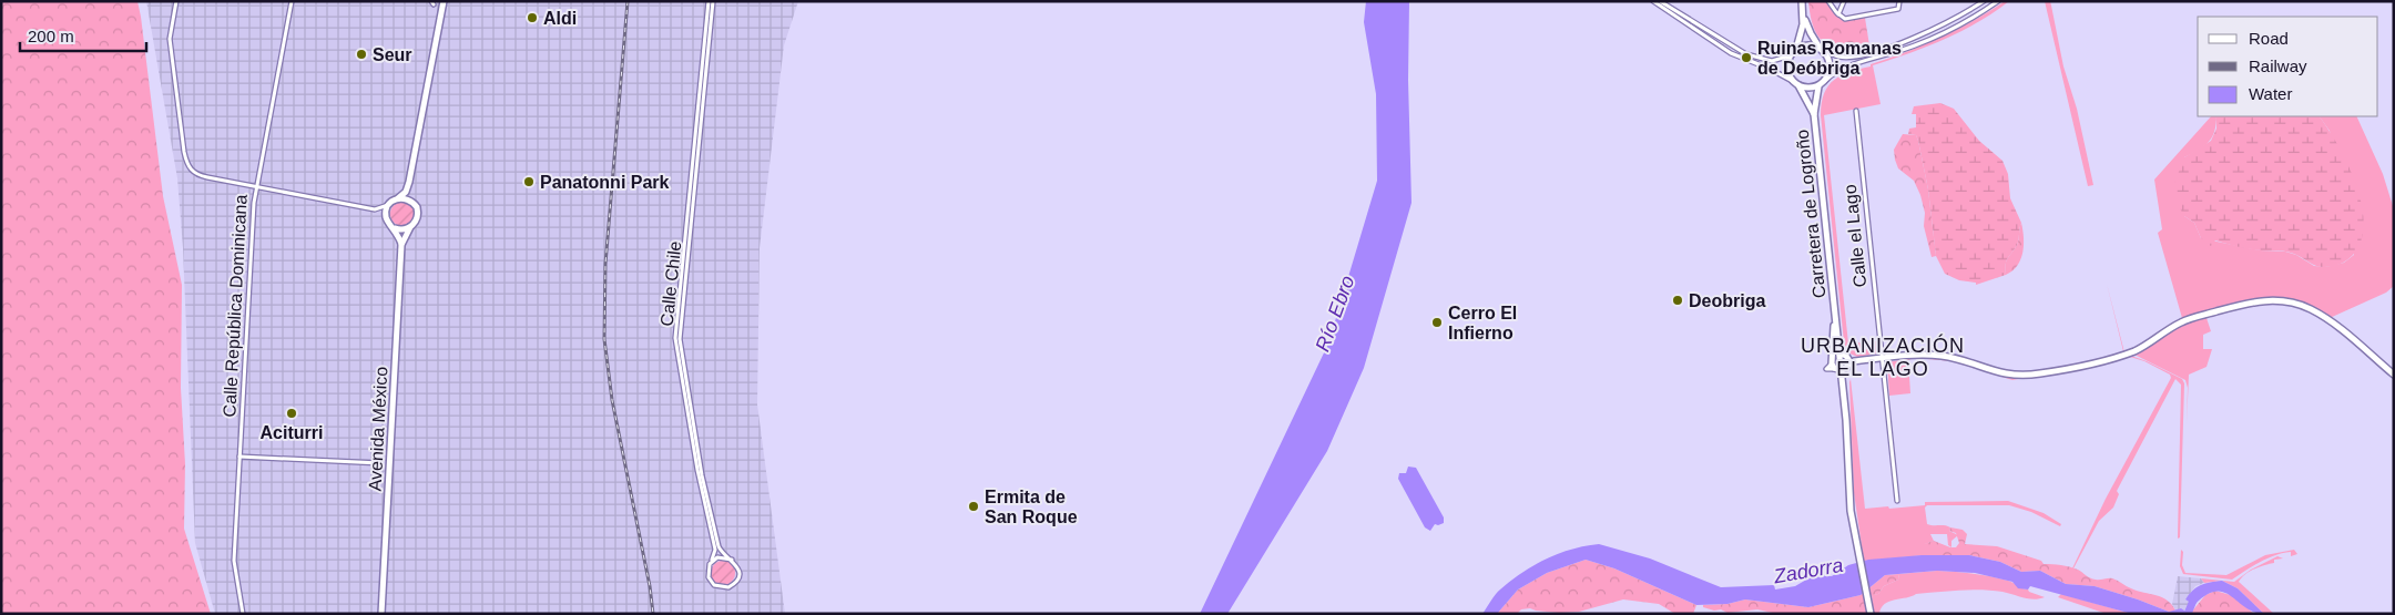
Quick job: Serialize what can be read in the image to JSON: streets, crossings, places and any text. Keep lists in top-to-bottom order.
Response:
{
  "streets": {
    "main road": ["Carretera de Logroño", "Avenida México"],
    "street": ["Calle el Lago", "Calle Chile", "Calle República Dominicana"]
  },
  "districts": ["URBANIZACIÓN EL LAGO"],
  "water": ["Río Ebro", "Zadorra"],
  "places": [
    "Aldi",
    "Seur",
    "Ruinas Romanas de Deóbriga",
    "Panatonni Park",
    "Deobriga",
    "Cerro El Infierno",
    "Aciturri",
    "Ermita de San Roque"
  ],
  "legend": ["Road", "Railway", "Water"],
  "scale_bar": "200 m"
}
